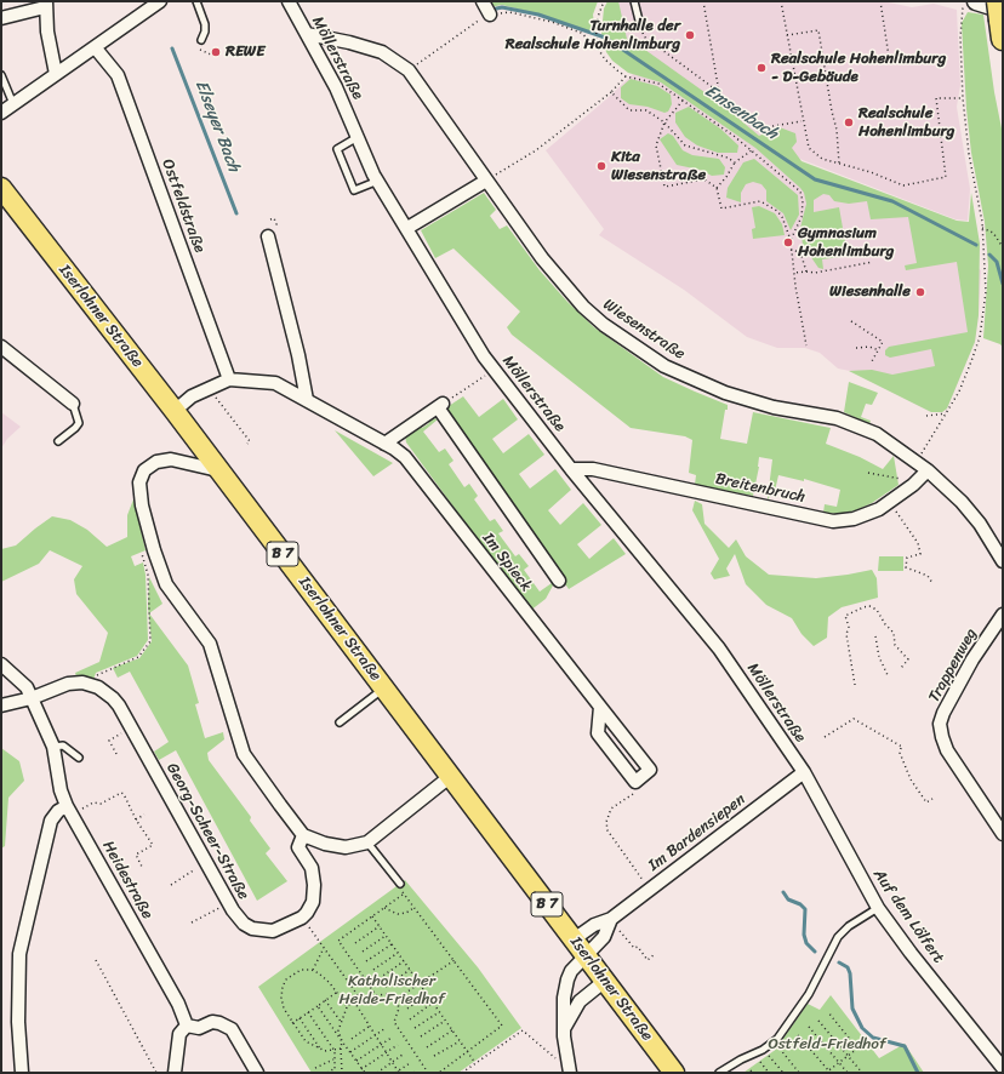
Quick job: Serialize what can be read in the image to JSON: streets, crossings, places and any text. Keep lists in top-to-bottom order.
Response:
{
  "streets": {
    "main road": ["Iserlohner Straße", "B 7"],
    "street": [
      "Möllerstraße",
      "Ostfeldstraße",
      "Wiesenstraße",
      "Breitenbruch",
      "Im Spieck",
      "Trappenweg",
      "Georg-Scheer-Straße",
      "Im Bardensiepen",
      "Heidestraße",
      "Auf dem Lölfert"
    ]
  },
  "crossings": [
    ["Möllerstraße", "Wiesenstraße"],
    ["Möllerstraße", "Breitenbruch"],
    ["Möllerstraße", "Im Bardensiepen"],
    ["Möllerstraße", "Auf dem Lölfert"],
    ["Ostfeldstraße", "Im Spieck"],
    ["Iserlohner Straße", "Im Spieck"],
    ["Iserlohner Straße", "Im Bardensiepen"],
    ["Wiesenstraße", "Breitenbruch"],
    ["Georg-Scheer-Straße", "Heidestraße"],
    ["Im Bardensiepen", "Auf dem Lölfert"]
  ],
  "water": ["Emsenbach", "Elseyer Bach"],
  "parks": ["Katholischer Heide-Friedhof", "Ostfeld-Friedhof"],
  "places": [
    "Turnhalle der Realschule Hohenlimburg",
    "REWE",
    "Realschule Hohenlimburg - D-Gebäude",
    "Realschule Hohenlimburg",
    "Kita Wiesenstraße",
    "Gymnasium Hohenlimburg",
    "Wiesenhalle"
  ]
}
